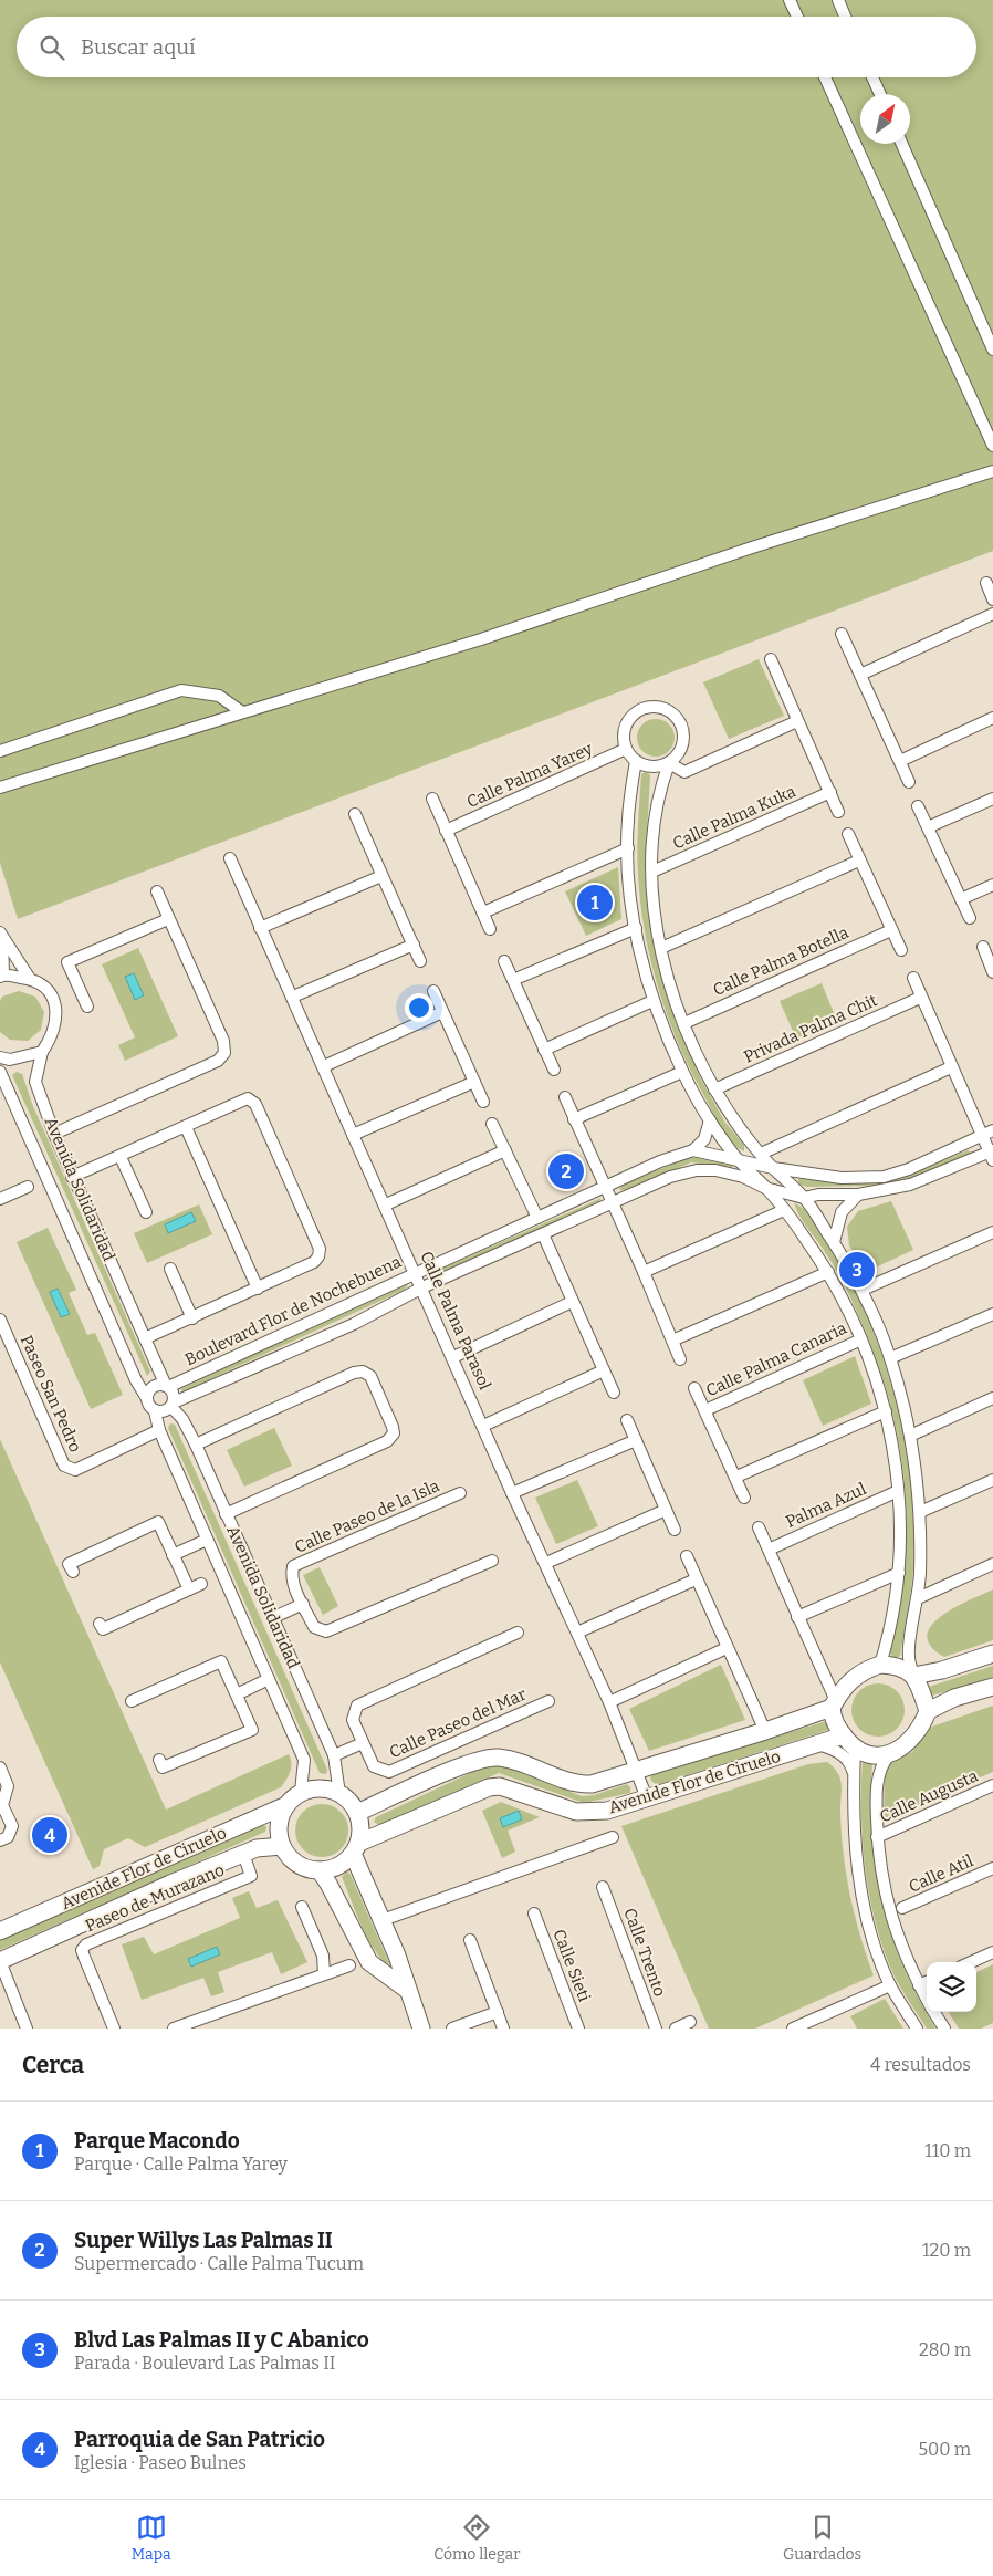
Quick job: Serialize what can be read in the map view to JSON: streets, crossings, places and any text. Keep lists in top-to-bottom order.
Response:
{
  "streets": {
    "main road": ["Avenide Flor de Ciruelo"],
    "street": [
      "Calle Palma Yarey",
      "Calle Palma Kuka",
      "Calle Palma Botella",
      "Privada Palma Chit",
      "Avenida Solidaridad",
      "Boulevard Flor de Nochebuena",
      "Calle Palma Parasol",
      "Calle Palma Canaria",
      "Paseo San Pedro",
      "Palma Azul",
      "Calle Paseo de la Isla",
      "Calle Paseo del Mar",
      "Calle Augusta",
      "Calle Atil",
      "Paseo de Murazano",
      "Calle Trento",
      "Calle Sieti"
    ]
  },
  "crossings": [
    ["Avenida Solidaridad", "Boulevard Flor de Nochebuena"],
    ["Avenida Solidaridad", "Paseo San Pedro"],
    ["Avenida Solidaridad", "Calle Paseo del Mar"],
    ["Avenida Solidaridad", "Avenide Flor de Ciruelo"],
    ["Boulevard Flor de Nochebuena", "Calle Palma Parasol"],
    ["Calle Palma Parasol", "Avenide Flor de Ciruelo"],
    ["Avenide Flor de Ciruelo", "Paseo de Murazano"]
  ],
  "north": "top right",
  "page": {
    "search": "Buscar aquí",
    "pins": [
      "1",
      "2",
      "3",
      "4"
    ],
    "heading": ["Cerca", "4 resultados"],
    "list": [
      {
        "mark": "1",
        "name": "Parque Macondo",
        "note": "Parque · Calle Palma Yarey",
        "value": "110 m"
      },
      {
        "mark": "2",
        "name": "Super Willys Las Palmas II",
        "note": "Supermercado · Calle Palma Tucum",
        "value": "120 m"
      },
      {
        "mark": "3",
        "name": "Blvd Las Palmas II y C Abanico",
        "note": "Parada · Boulevard Las Palmas II",
        "value": "280 m"
      },
      {
        "mark": "4",
        "name": "Parroquia de San Patricio",
        "note": "Iglesia · Paseo Bulnes",
        "value": "500 m"
      }
    ],
    "nav": ["Mapa", "Cómo llegar", "Guardados"]
  }
}
